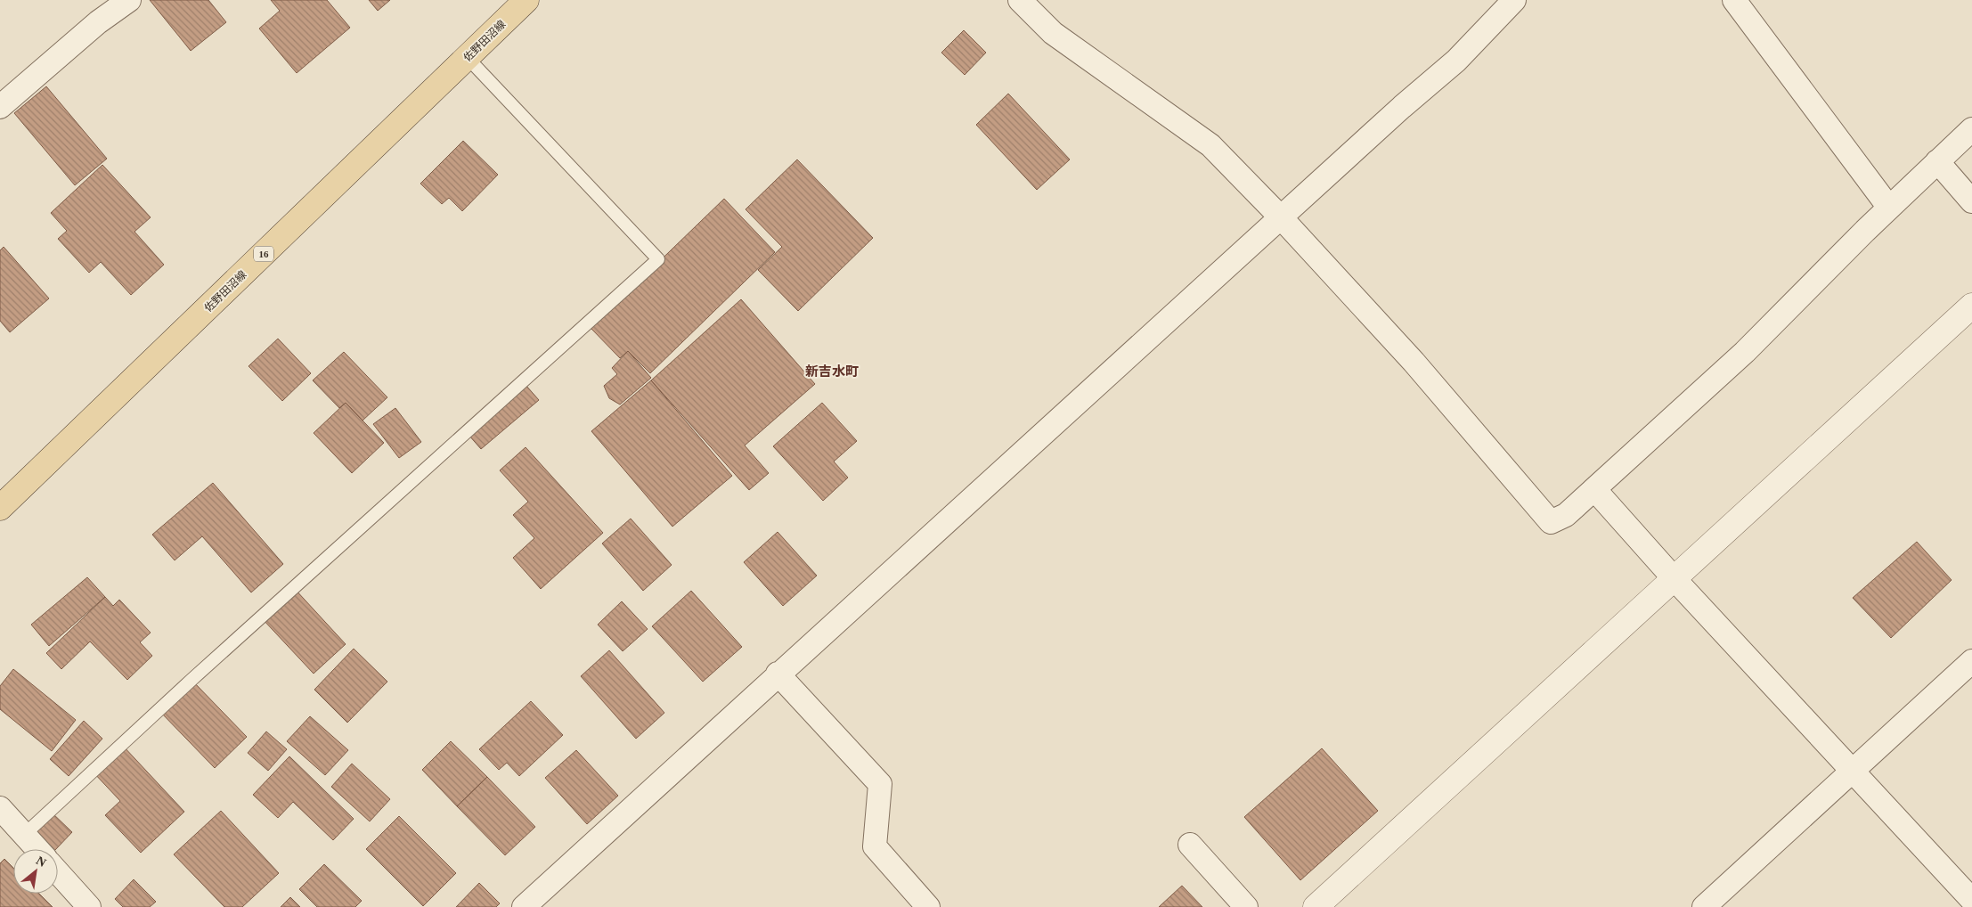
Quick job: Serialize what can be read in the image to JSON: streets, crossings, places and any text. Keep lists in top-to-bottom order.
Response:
{
  "streets": {
    "main road": ["佐野田沼線", "16"]
  },
  "districts": ["新吉水町"],
  "north": "top right"
}
